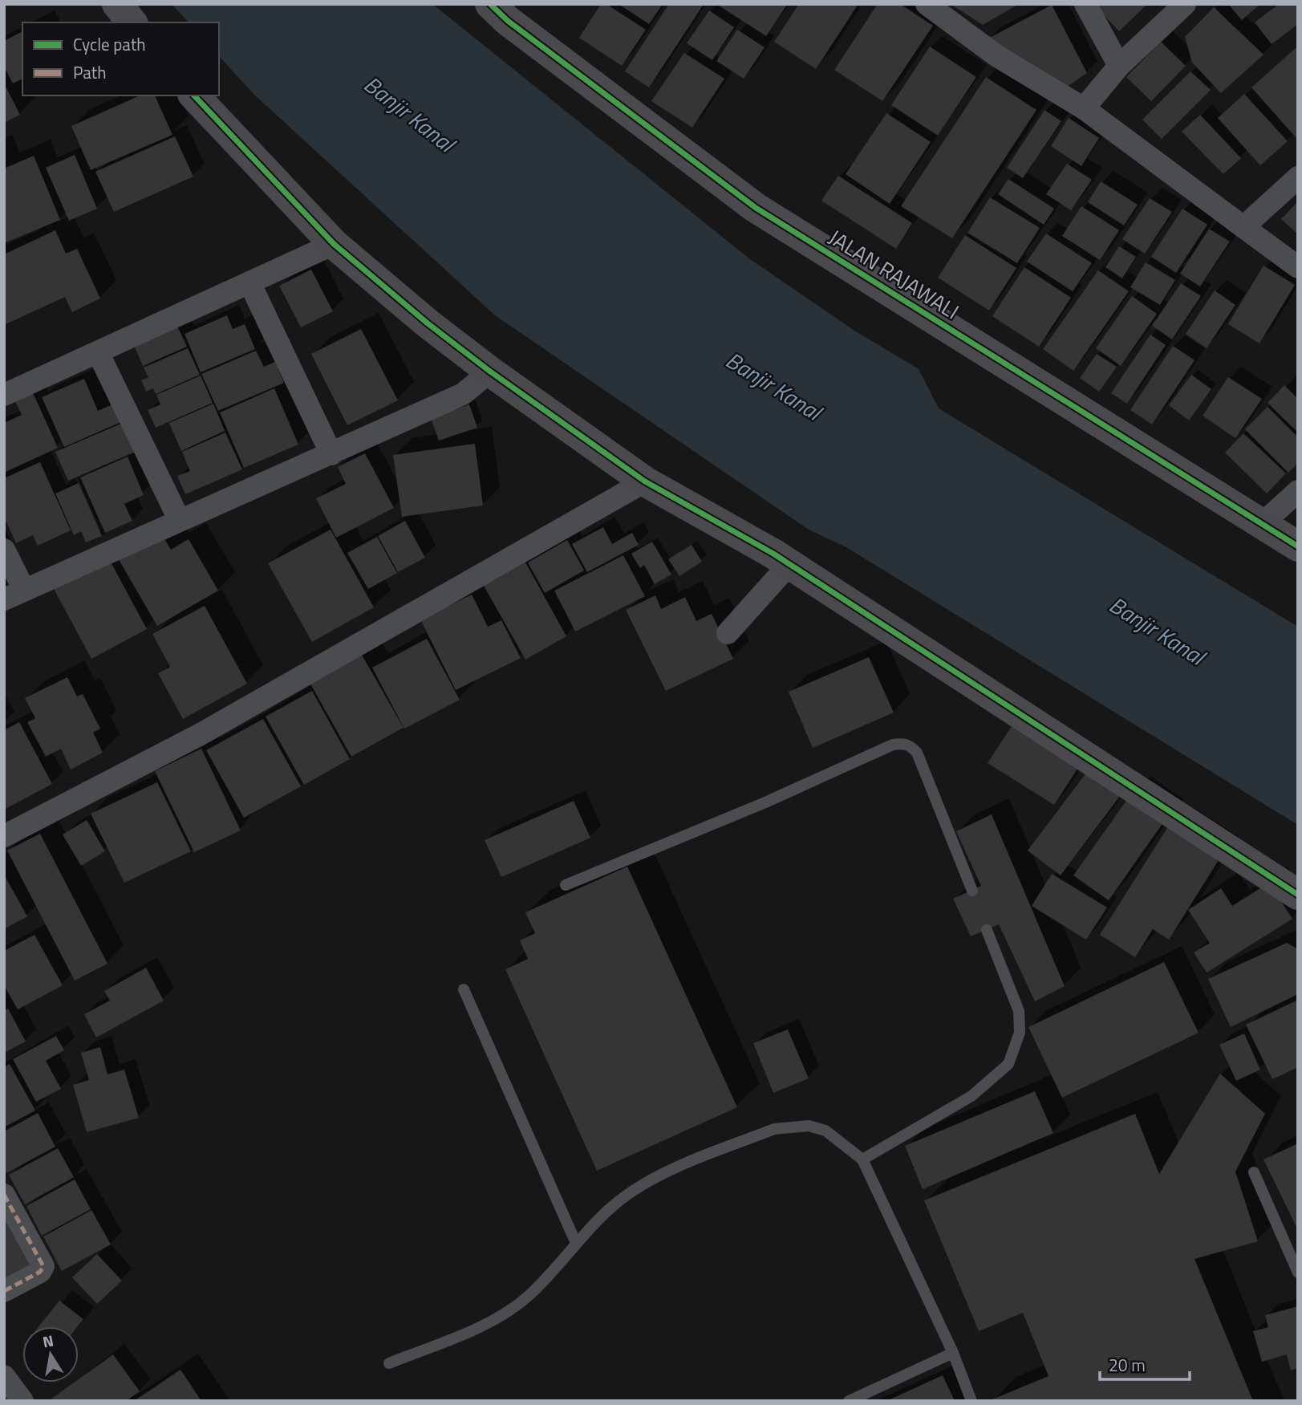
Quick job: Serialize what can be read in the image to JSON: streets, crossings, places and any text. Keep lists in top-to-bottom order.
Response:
{
  "streets": {
    "street": ["JALAN RAJAWALI"]
  },
  "water": ["Banjir Kanal"],
  "legend": ["Cycle path", "Path"],
  "scale_bar": "20 m",
  "north": "top"
}
